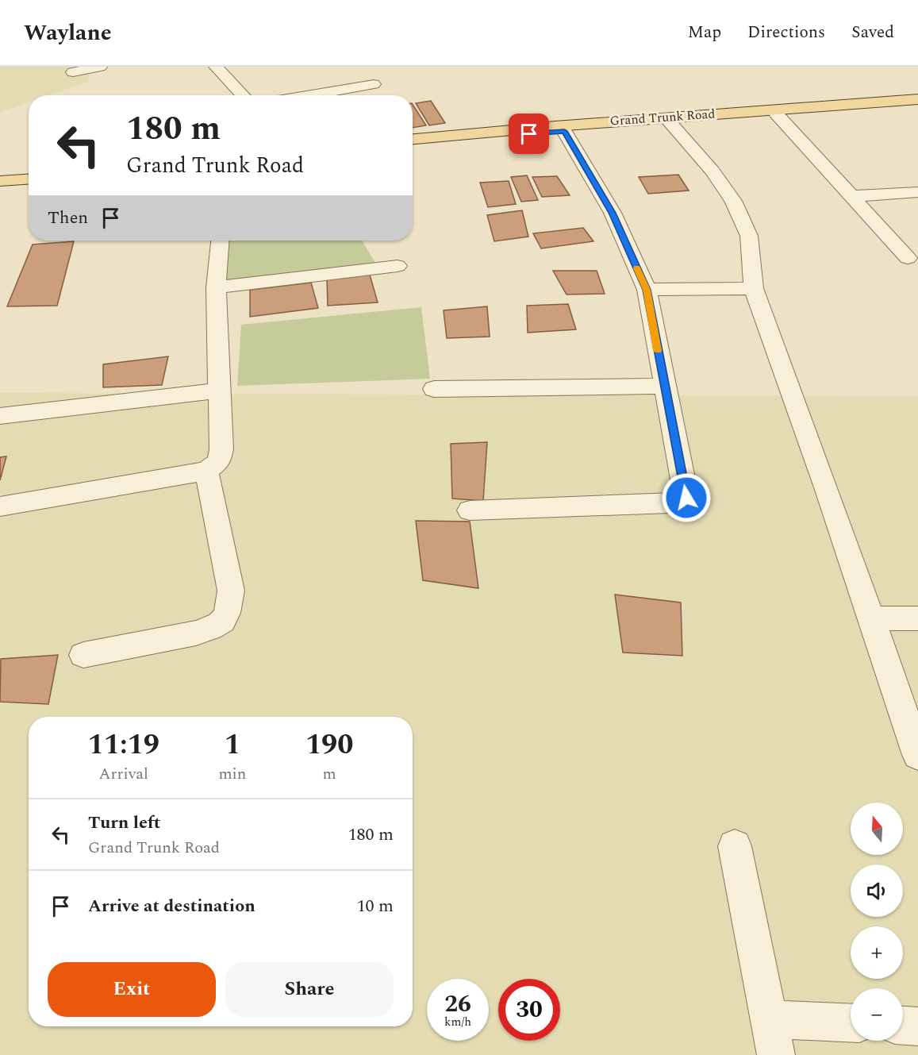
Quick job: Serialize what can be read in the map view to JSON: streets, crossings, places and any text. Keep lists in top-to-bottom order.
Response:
{
  "streets": {
    "main road": ["Grand Trunk Road"]
  },
  "north": "top",
  "page": {
    "header": "Waylane",
    "nav": ["Map", "Directions", "Saved"],
    "turn": ["180 m", "Grand Trunk Road"],
    "then": "Then",
    "eta": [
      "11:19",
      "Arrival",
      "1",
      "min",
      "190",
      "m"
    ],
    "list": [
      {
        "name": "Turn left",
        "note": "Grand Trunk Road",
        "value": "180 m"
      },
      {
        "name": "Arrive at destination",
        "value": "10 m"
      }
    ],
    "map_buttons": ["+", "−"],
    "buttons": ["Exit", "Share"],
    "speed": "26 km/h",
    "limit": "30"
  }
}
